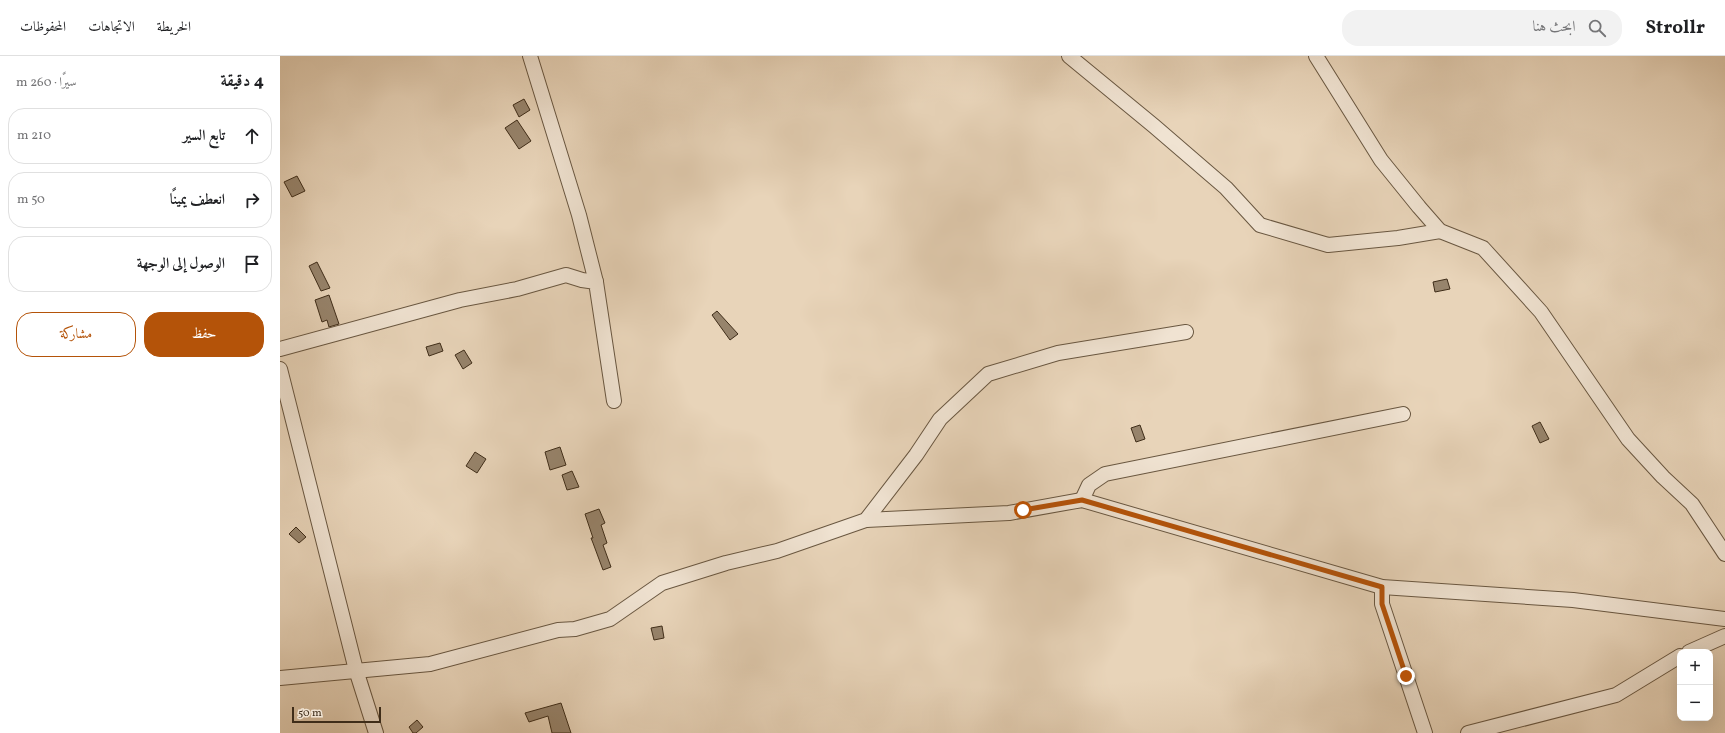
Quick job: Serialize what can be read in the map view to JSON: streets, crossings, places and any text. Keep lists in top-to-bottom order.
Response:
{
  "scale_bar": "50 m",
  "page": {
    "header": "Strollr",
    "search": "ابحث هنا",
    "nav": ["الخريطة", "الاتجاهات", "المحفوظات"],
    "heading": ["4 دقيقة", "سيرًا · 260 m"],
    "list": [
      ["تابع السير", "210 m"],
      ["انعطف يمينًا", "50 m"],
      "الوصول إلى الوجهة"
    ],
    "buttons": ["حفظ", "مشاركة"],
    "map_buttons": ["+", "−"],
    "scale": "50 m"
  }
}
